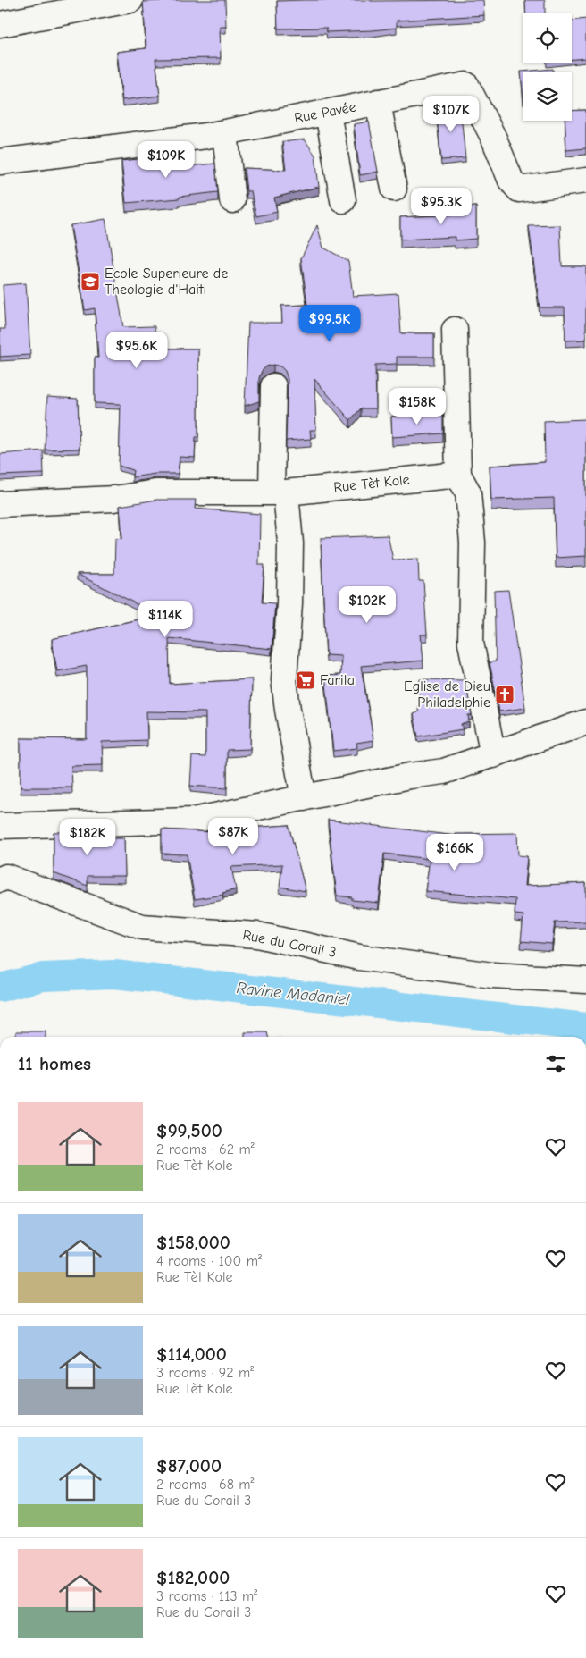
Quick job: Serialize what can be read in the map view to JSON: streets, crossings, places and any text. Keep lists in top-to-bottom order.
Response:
{
  "streets": {
    "street": ["Rue Pavée", "Rue Tèt Kole", "Rue du Corail 3"]
  },
  "water": ["Ravine Madaniel"],
  "places": {
    "school or university": ["Ecole Superieure de Theologie d'Haiti"],
    "supermarket": ["Farita"],
    "church": ["Eglise de Dieu Philadelphie"]
  },
  "page": {
    "price": [
      "$107K",
      "$109K",
      "$95.3K",
      "$99.5K",
      "$95.6K",
      "$158K",
      "$102K",
      "$114K",
      "$87K",
      "$182K",
      "$166K"
    ],
    "heading": "11 homes",
    "list": [
      {
        "name": "$99,500",
        "note": "2 rooms · 62 m² · Rue Tèt Kole"
      },
      {
        "name": "$158,000",
        "note": "4 rooms · 100 m² · Rue Tèt Kole"
      },
      {
        "name": "$114,000",
        "note": "3 rooms · 92 m² · Rue Tèt Kole"
      },
      {
        "name": "$87,000",
        "note": "2 rooms · 68 m² · Rue du Corail 3"
      },
      {
        "name": "$182,000",
        "note": "3 rooms · 113 m² · Rue du Corail 3"
      }
    ]
  }
}
